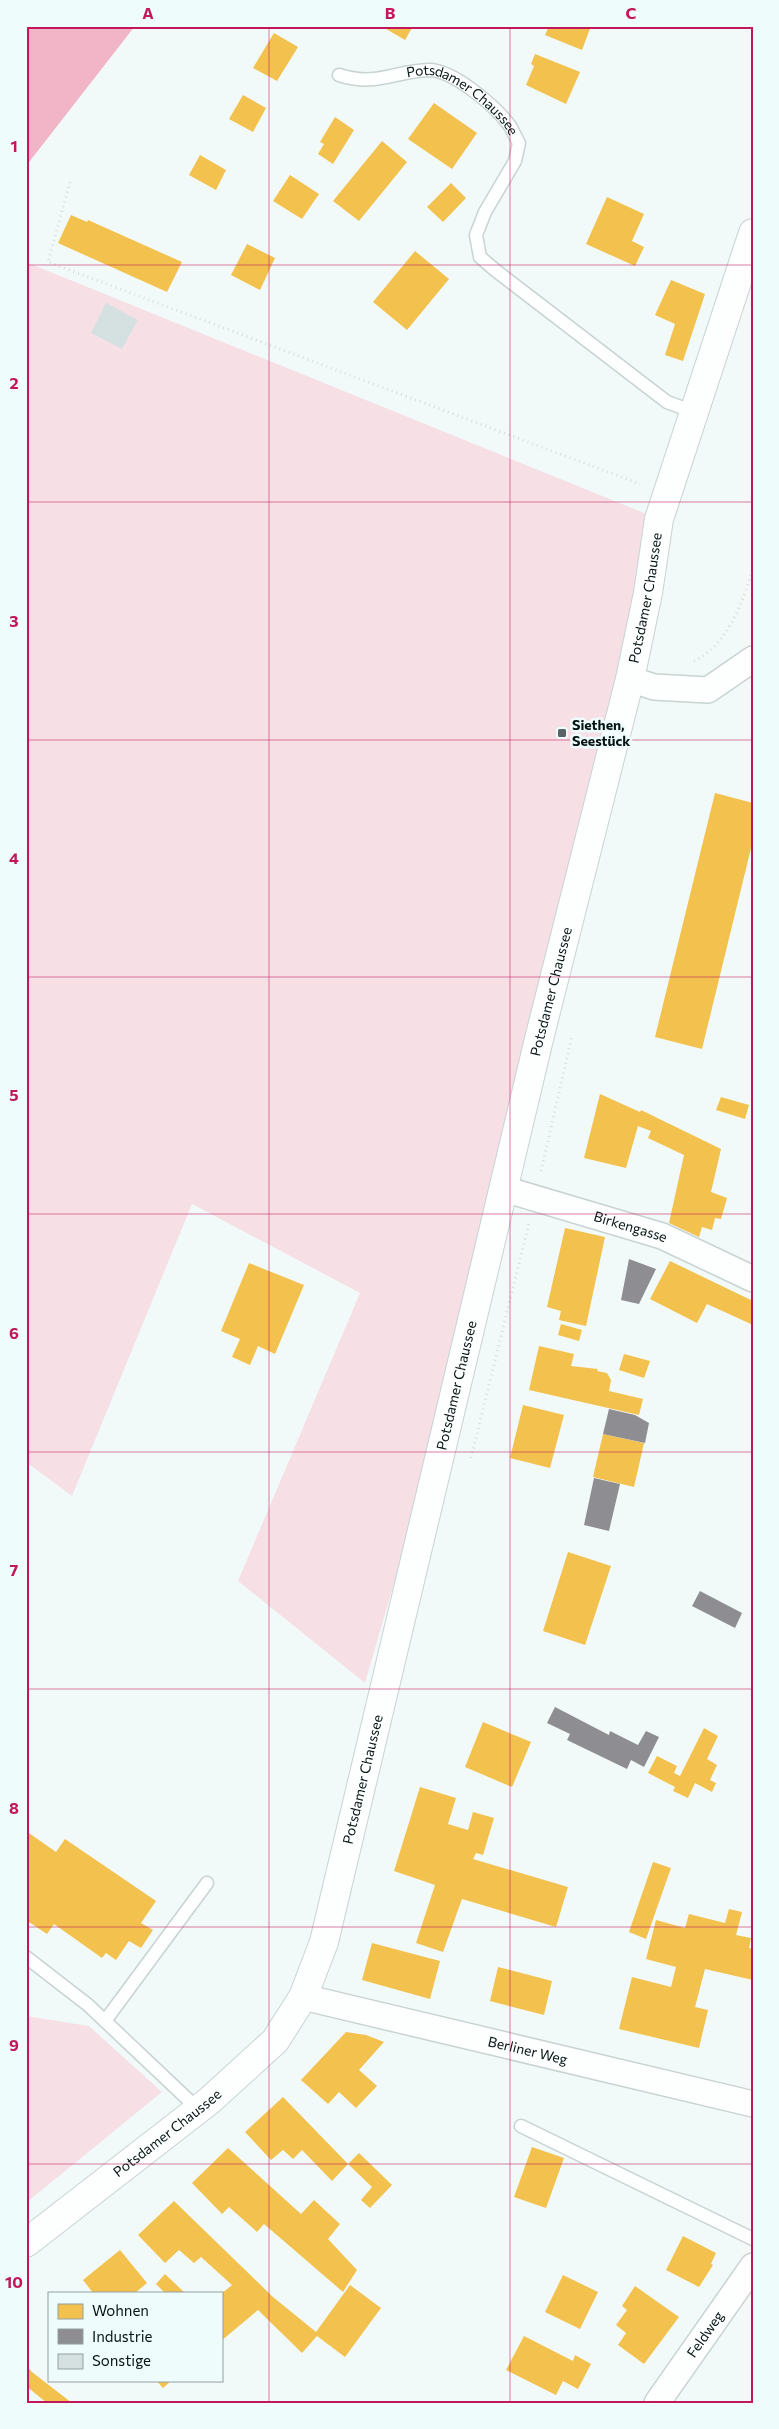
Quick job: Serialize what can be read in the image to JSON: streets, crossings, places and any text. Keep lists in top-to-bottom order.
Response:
{
  "streets": {
    "main road": ["Potsdamer Chaussee"],
    "street": ["Birkengasse", "Berliner Weg", "Feldweg"]
  },
  "crossings": [
    ["Potsdamer Chaussee", "Birkengasse"],
    ["Potsdamer Chaussee", "Berliner Weg"]
  ],
  "places": {
    "transit": ["Siethen, Seestück"]
  },
  "legend": ["Wohnen", "Industrie", "Sonstige"],
  "grid": {
    "columns": ["A", "B", "C"],
    "rows": [
      "1",
      "2",
      "3",
      "4",
      "5",
      "6",
      "7",
      "8",
      "9",
      "10"
    ]
  }
}
